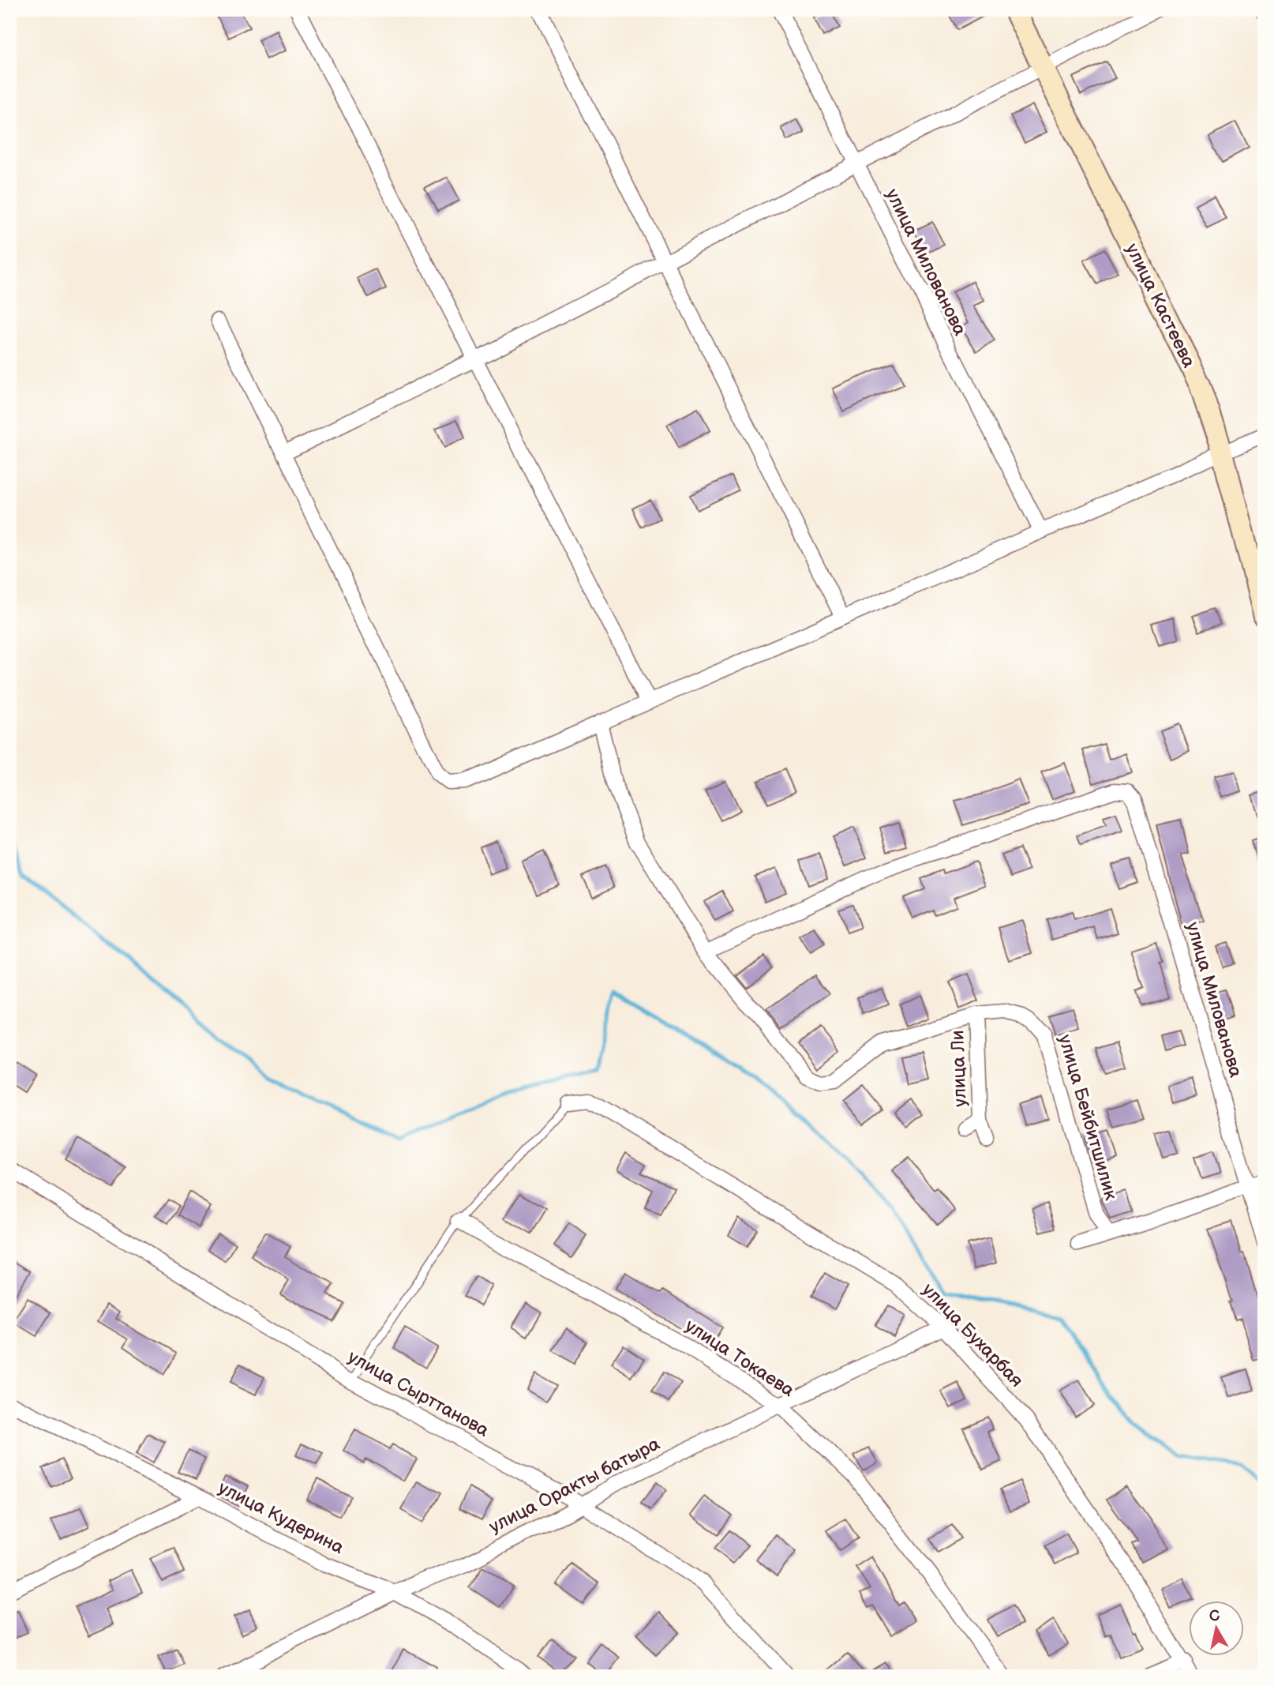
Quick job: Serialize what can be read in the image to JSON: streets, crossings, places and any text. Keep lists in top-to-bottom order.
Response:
{
  "streets": {
    "street": [
      "улица Милованова",
      "улица Кастеева",
      "улица Ли",
      "улица Бейбитшилик",
      "улица Бухарбая",
      "улица Токаева",
      "улица Сырттанова",
      "улица Оракты батыра",
      "улица Кудерина"
    ]
  },
  "crossings": [
    ["улица Милованова", "улица Бейбитшилик"],
    ["улица Ли", "улица Бейбитшилик"],
    ["улица Бухарбая", "улица Оракты батыра"],
    ["улица Токаева", "улица Оракты батыра"],
    ["улица Сырттанова", "улица Оракты батыра"],
    ["улица Оракты батыра", "улица Кудерина"]
  ],
  "north": "top"
}
